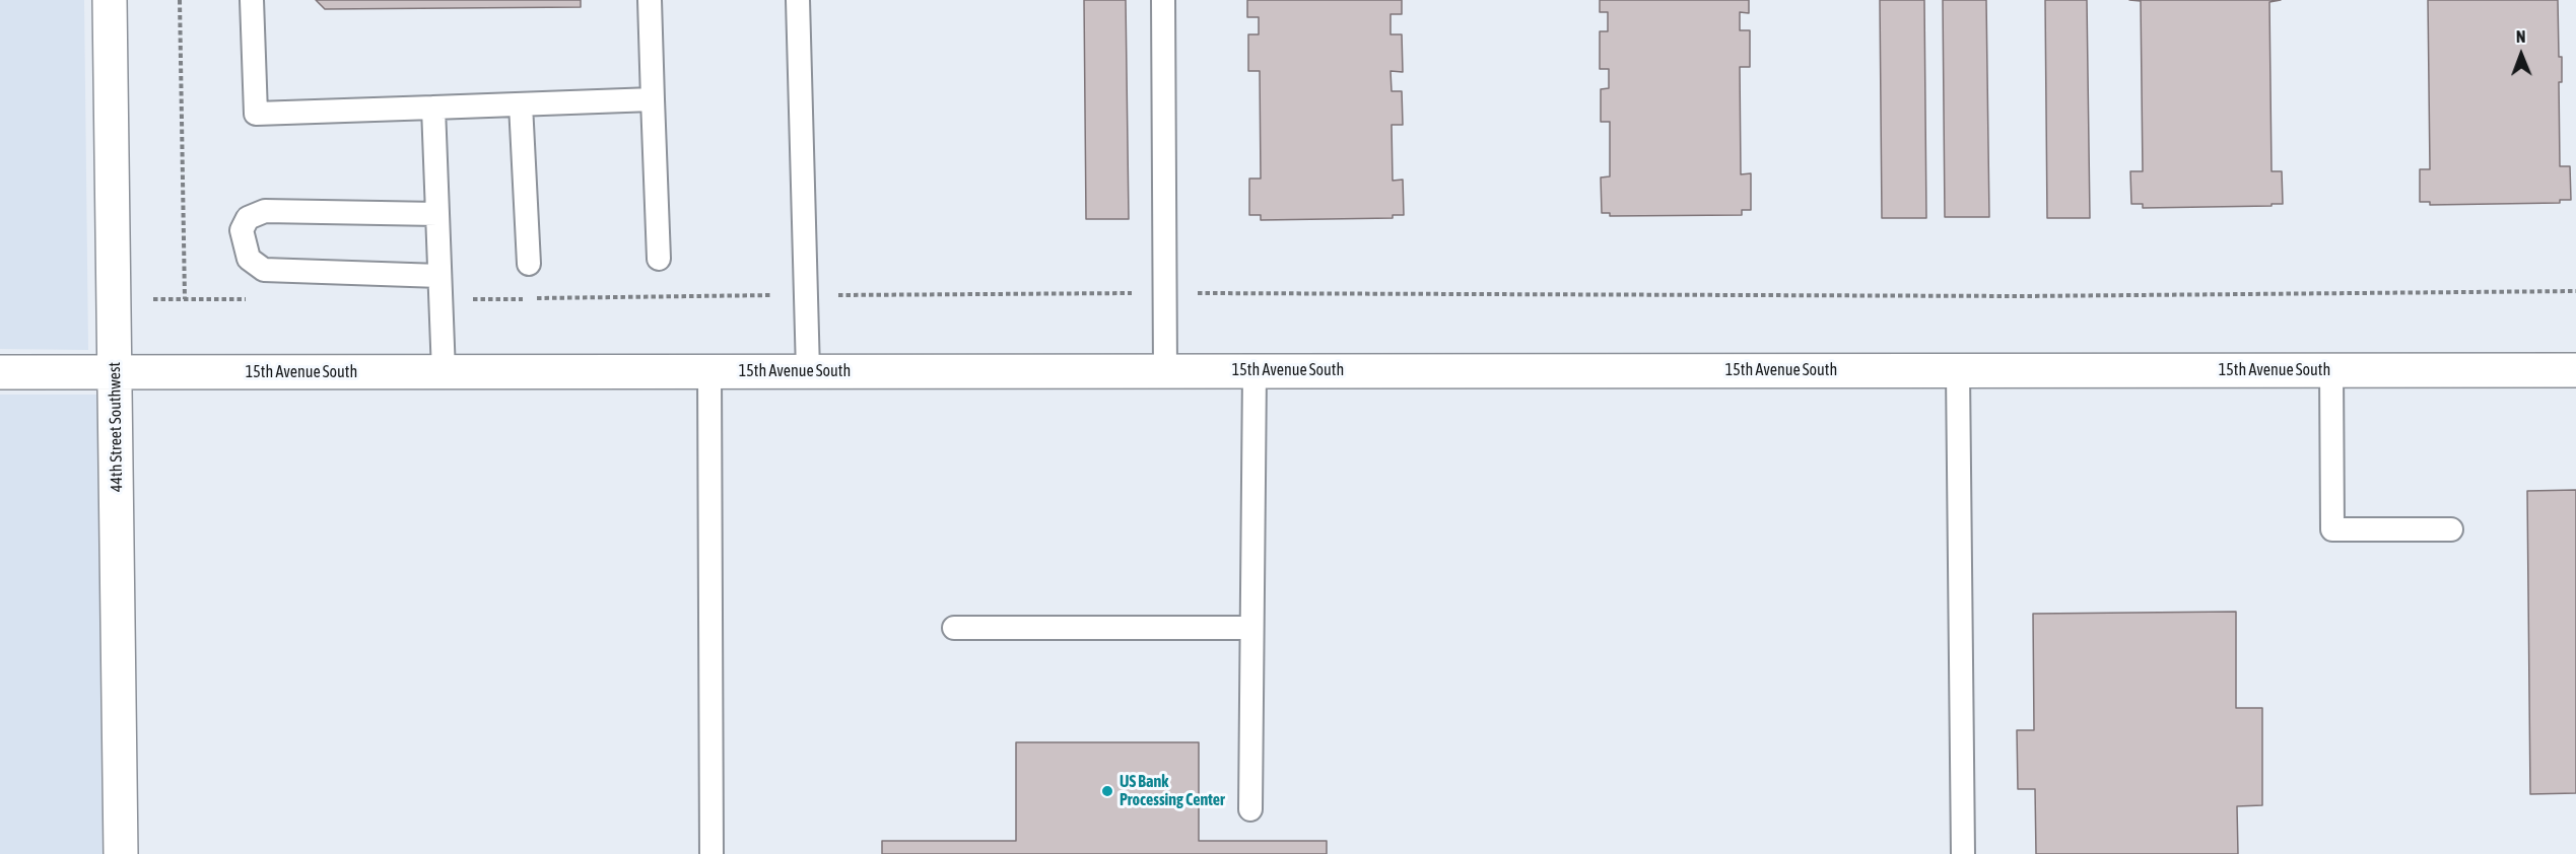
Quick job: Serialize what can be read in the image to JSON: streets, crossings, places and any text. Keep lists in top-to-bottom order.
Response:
{
  "streets": {
    "street": ["15th Avenue South", "44th Street Southwest"]
  },
  "crossings": [
    ["15th Avenue South", "44th Street Southwest"]
  ],
  "places": ["US Bank Processing Center"],
  "north": "top"
}
